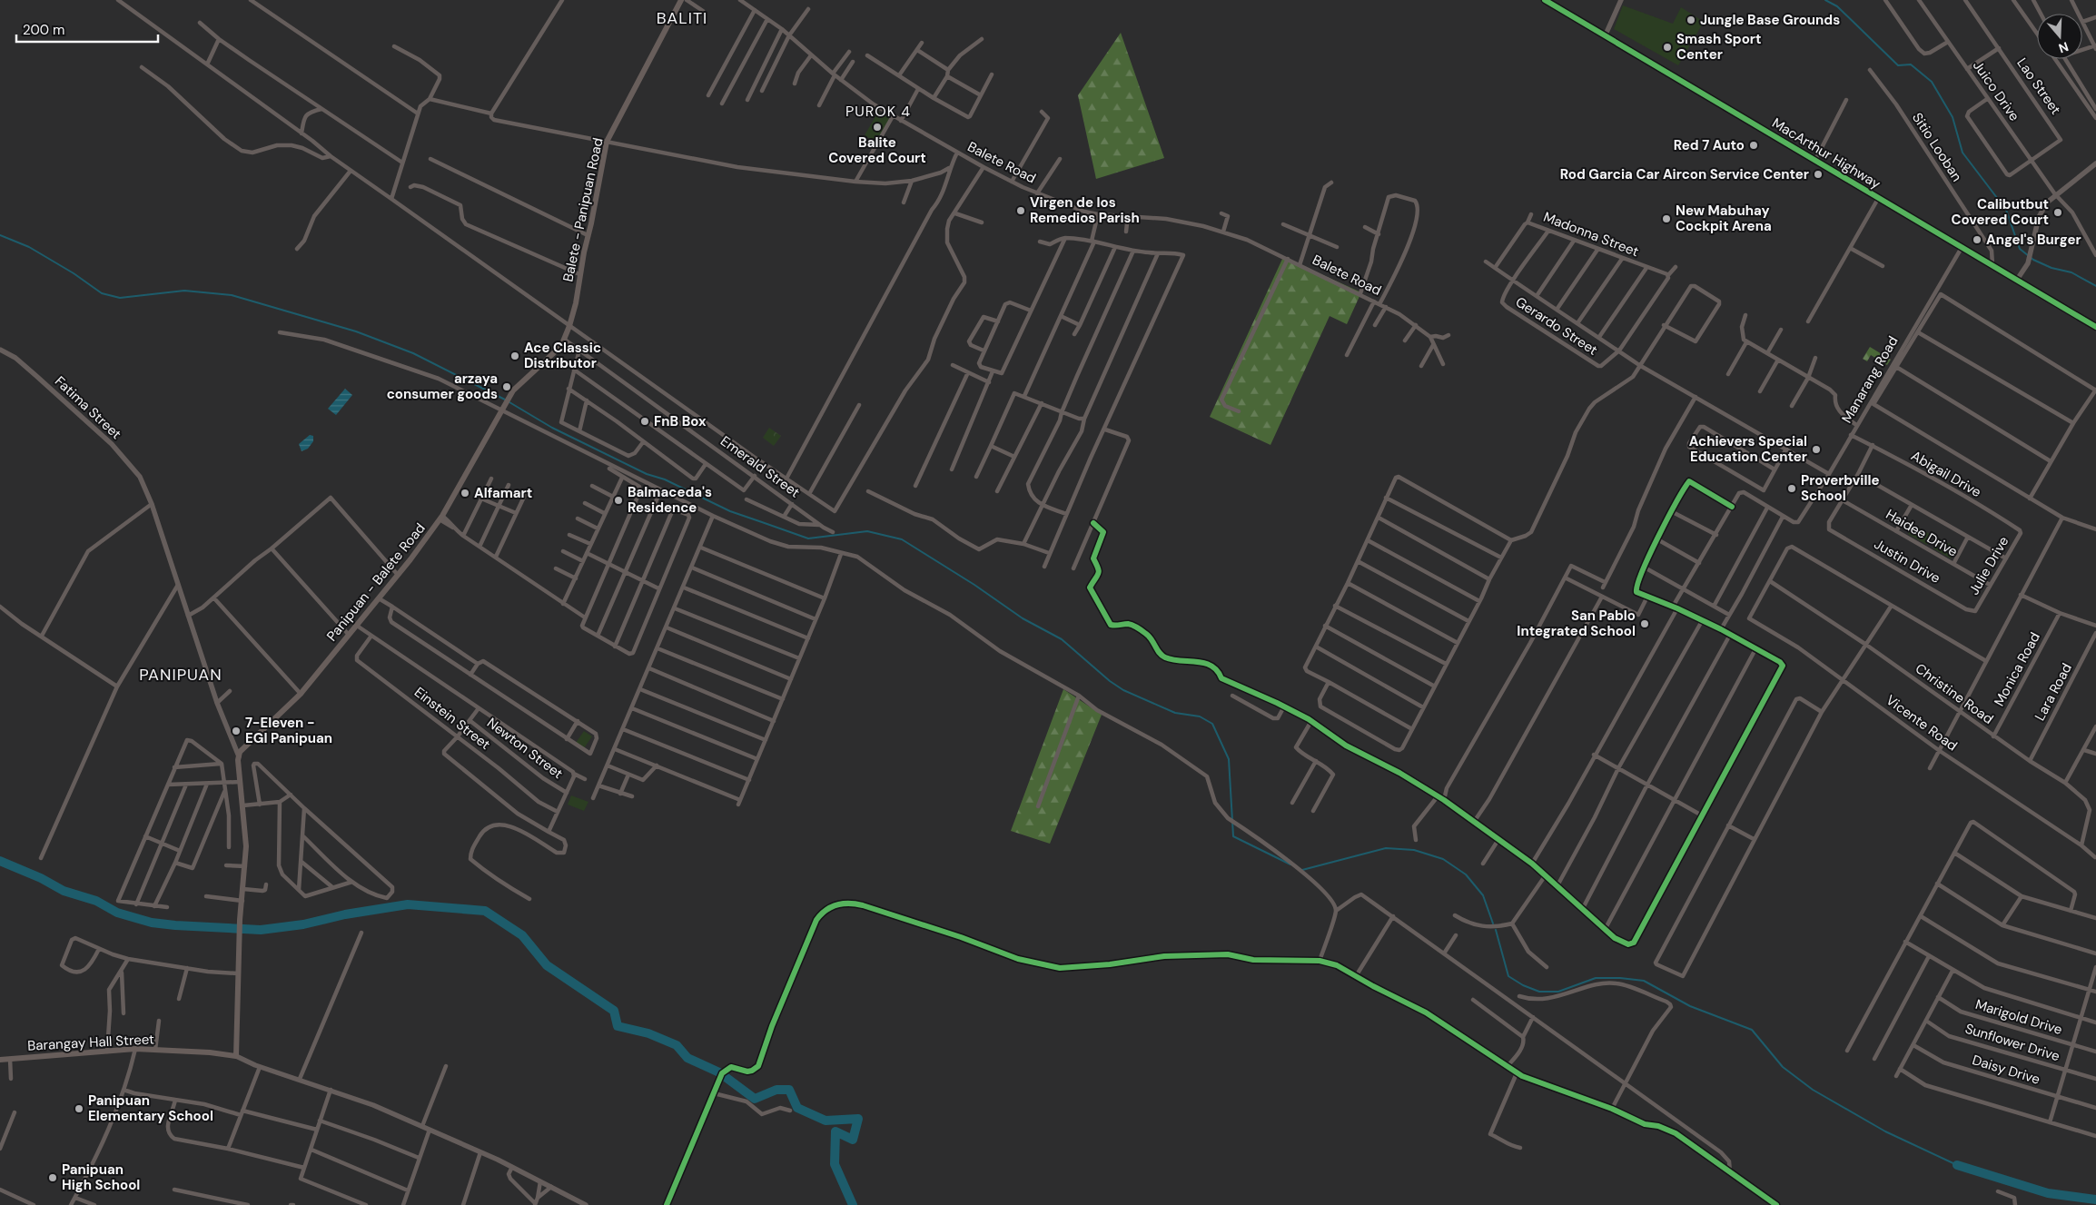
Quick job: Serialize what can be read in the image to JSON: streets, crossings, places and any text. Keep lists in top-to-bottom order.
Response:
{
  "streets": {
    "highway": ["MacArthur Highway"],
    "main road": ["Balete - Panipuan Road", "Panipuan - Balete Road", "Barangay Hall Street"],
    "street": [
      "Lao Street",
      "Juico Drive",
      "Sitio Looban",
      "Balete Road",
      "Madonna Street",
      "Gerardo Street",
      "Manarang Road",
      "Fatima Street",
      "Emerald Street",
      "Abigail Drive",
      "Haidee Drive",
      "Justin Drive",
      "Julie Drive",
      "Monica Road",
      "Lara Road",
      "Christine Road",
      "Einstein Street",
      "Vicente Road",
      "Newton Street",
      "Marigold Drive",
      "Sunflower Drive",
      "Daisy Drive"
    ]
  },
  "crossings": [
    ["Lao Street", "Juico Drive"],
    ["Sitio Looban", "MacArthur Highway"],
    ["MacArthur Highway", "Manarang Road"],
    ["Balete - Panipuan Road", "Emerald Street"],
    ["Balete - Panipuan Road", "Panipuan - Balete Road"],
    ["Manarang Road", "Abigail Drive"],
    ["Fatima Street", "Panipuan - Balete Road"],
    ["Abigail Drive", "Julie Drive"],
    ["Haidee Drive", "Justin Drive"],
    ["Haidee Drive", "Julie Drive"],
    ["Justin Drive", "Julie Drive"],
    ["Monica Road", "Christine Road"],
    ["Lara Road", "Christine Road"],
    ["Christine Road", "Vicente Road"]
  ],
  "districts": ["BALITI", "PUROK 4", "PANIPUAN"],
  "places": [
    "Jungle Base Grounds",
    "Smash Sport Center",
    "Balite Covered Court",
    "Red 7 Auto",
    "Rod Garcia Car Aircon Service Center",
    "Virgen de los Remedios Parish",
    "Calibutbut Covered Court",
    "New Mabuhay Cockpit Arena",
    "Angel's Burger",
    "Ace Classic Distributor",
    "arzaya consumer goods",
    "FnB Box",
    "Achievers Special Education Center",
    "Proverbville School",
    "Alfamart",
    "Balmaceda's Residence",
    "San Pablo Integrated School",
    "7-Eleven - EGI Panipuan",
    "Panipuan Elementary School",
    "Panipuan High School"
  ],
  "scale_bar": "200 m",
  "north": "bottom"
}
